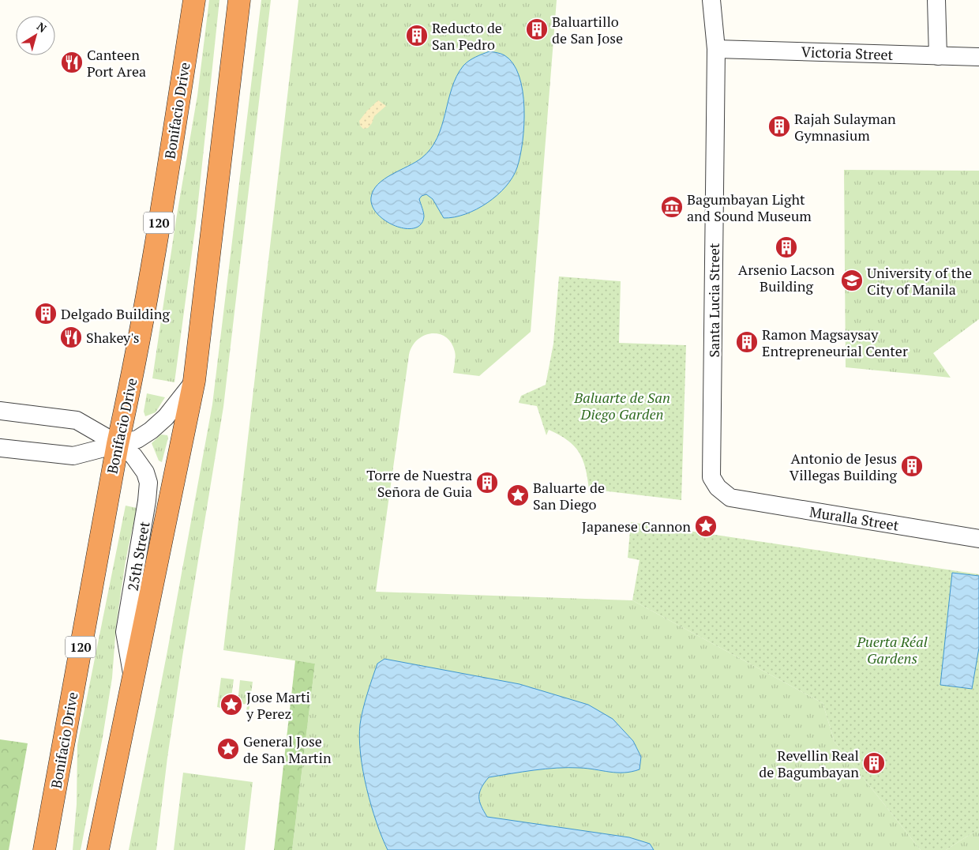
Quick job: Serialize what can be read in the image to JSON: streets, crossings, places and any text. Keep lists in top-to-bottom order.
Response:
{
  "streets": {
    "highway": ["Bonifacio Drive", "120"],
    "street": [
      "Victoria Street",
      "Santa Lucia Street",
      "Muralla Street",
      "25th Street"
    ]
  },
  "crossings": [
    ["Victoria Street", "Santa Lucia Street"],
    ["Bonifacio Drive", "25th Street"],
    ["Santa Lucia Street", "Muralla Street"]
  ],
  "parks": ["Baluarte de San Diego Garden", "Puerta Réal Gardens"],
  "places": {
    "building": [
      "Baluartillo de San Jose",
      "Reducto de San Pedro",
      "Rajah Sulayman Gymnasium",
      "Arsenio Lacson Building",
      "Delgado Building",
      "Ramon Magsaysay Entrepreneurial Center",
      "Antonio de Jesus Villegas Building",
      "Torre de Nuestra Señora de Guia",
      "Revellin Real de Bagumbayan"
    ],
    "restaurant": ["Canteen Port Area", "Shakey's"],
    "museum": ["Bagumbayan Light and Sound Museum"],
    "school or university": ["University of the City of Manila"],
    "place": [
      "Baluarte de San Diego",
      "Japanese Cannon",
      "Jose Marti y Perez",
      "General Jose de San Martin"
    ]
  },
  "north": "top right"
}
